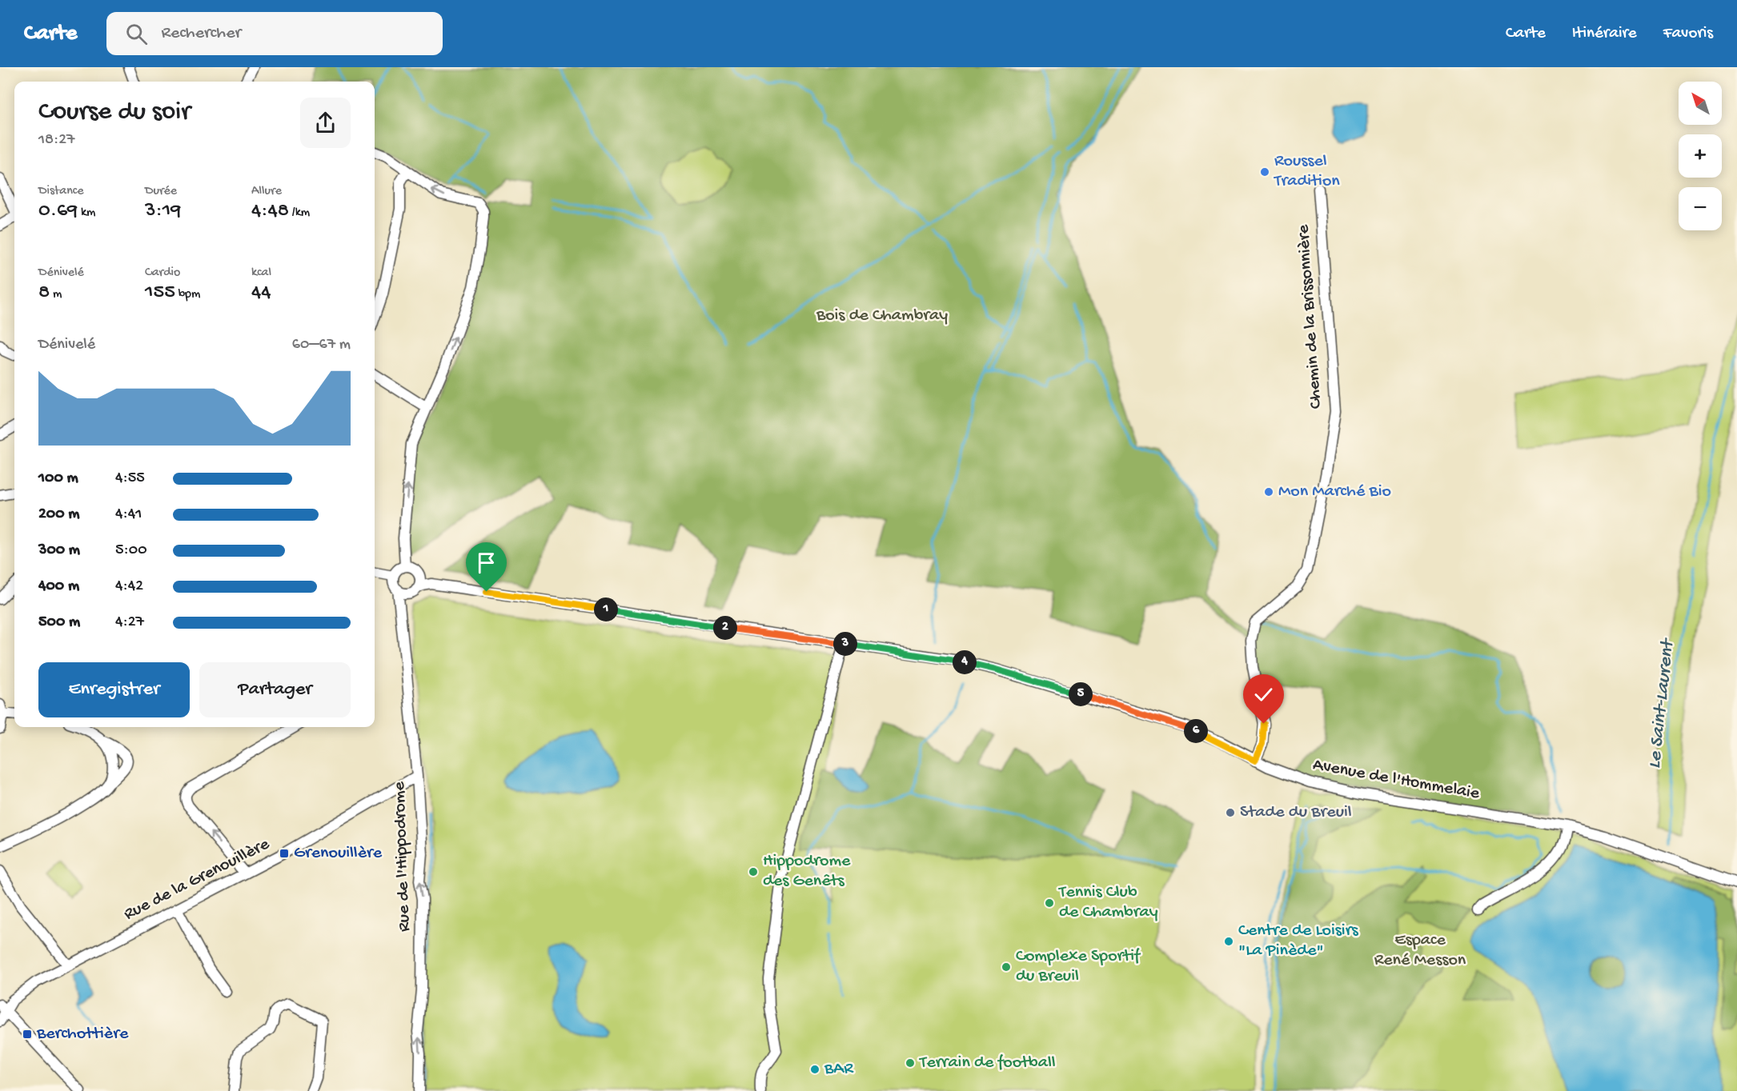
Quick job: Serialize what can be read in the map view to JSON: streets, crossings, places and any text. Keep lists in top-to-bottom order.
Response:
{
  "streets": {
    "street": [
      "Chemin de la Brissonnière",
      "Avenue de l'Hommelaie",
      "Rue de l'Hippodrome",
      "Rue de la Grenouillère"
    ]
  },
  "crossings": [
    ["Chemin de la Brissonnière", "Avenue de l'Hommelaie"],
    ["Avenue de l'Hommelaie", "Rue de l'Hippodrome"],
    ["Rue de l'Hippodrome", "Rue de la Grenouillère"]
  ],
  "one_way": ["Rue de l'Hippodrome"],
  "water": ["Le Saint-Laurent"],
  "parks": ["Bois de Chambray", "Espace René Messon"],
  "places": {
    "other": [
      "Roussel Tradition",
      "Mon Marché Bio",
      "Stade du Breuil",
      "Hippodrome des Genêts",
      "Tennis Club de Chambray",
      "Centre de Loisirs \"La Pinède\"",
      "Complexe Sportif du Breuil",
      "Terrain de football",
      "BAR"
    ],
    "transit": ["Grenouillère", "Berchottière"]
  },
  "north": "top left",
  "page": {
    "header": "Carte",
    "search": "Rechercher",
    "nav": ["Carte", "Itinéraire", "Favoris"],
    "map_buttons": ["+", "−"],
    "heading": ["Course du soir", "18:27"],
    "stats": [
      ["Distance", "0.69 km"],
      ["Durée", "3:19"],
      ["Allure", "4:48 /km"],
      ["Dénivelé", "8 m"],
      ["Cardio", "155 bpm"],
      ["kcal", "44"]
    ],
    "chart": ["Dénivelé", "60–67 m"],
    "list": [
      {
        "name": "100 m",
        "note": "4:55"
      },
      {
        "name": "200 m",
        "note": "4:41"
      },
      {
        "name": "300 m",
        "note": "5:00"
      },
      {
        "name": "400 m",
        "note": "4:42"
      },
      {
        "name": "500 m",
        "note": "4:27"
      }
    ],
    "pins": [
      "1",
      "2",
      "3",
      "4",
      "5",
      "6"
    ],
    "buttons": ["Enregistrer", "Partager"]
  }
}
